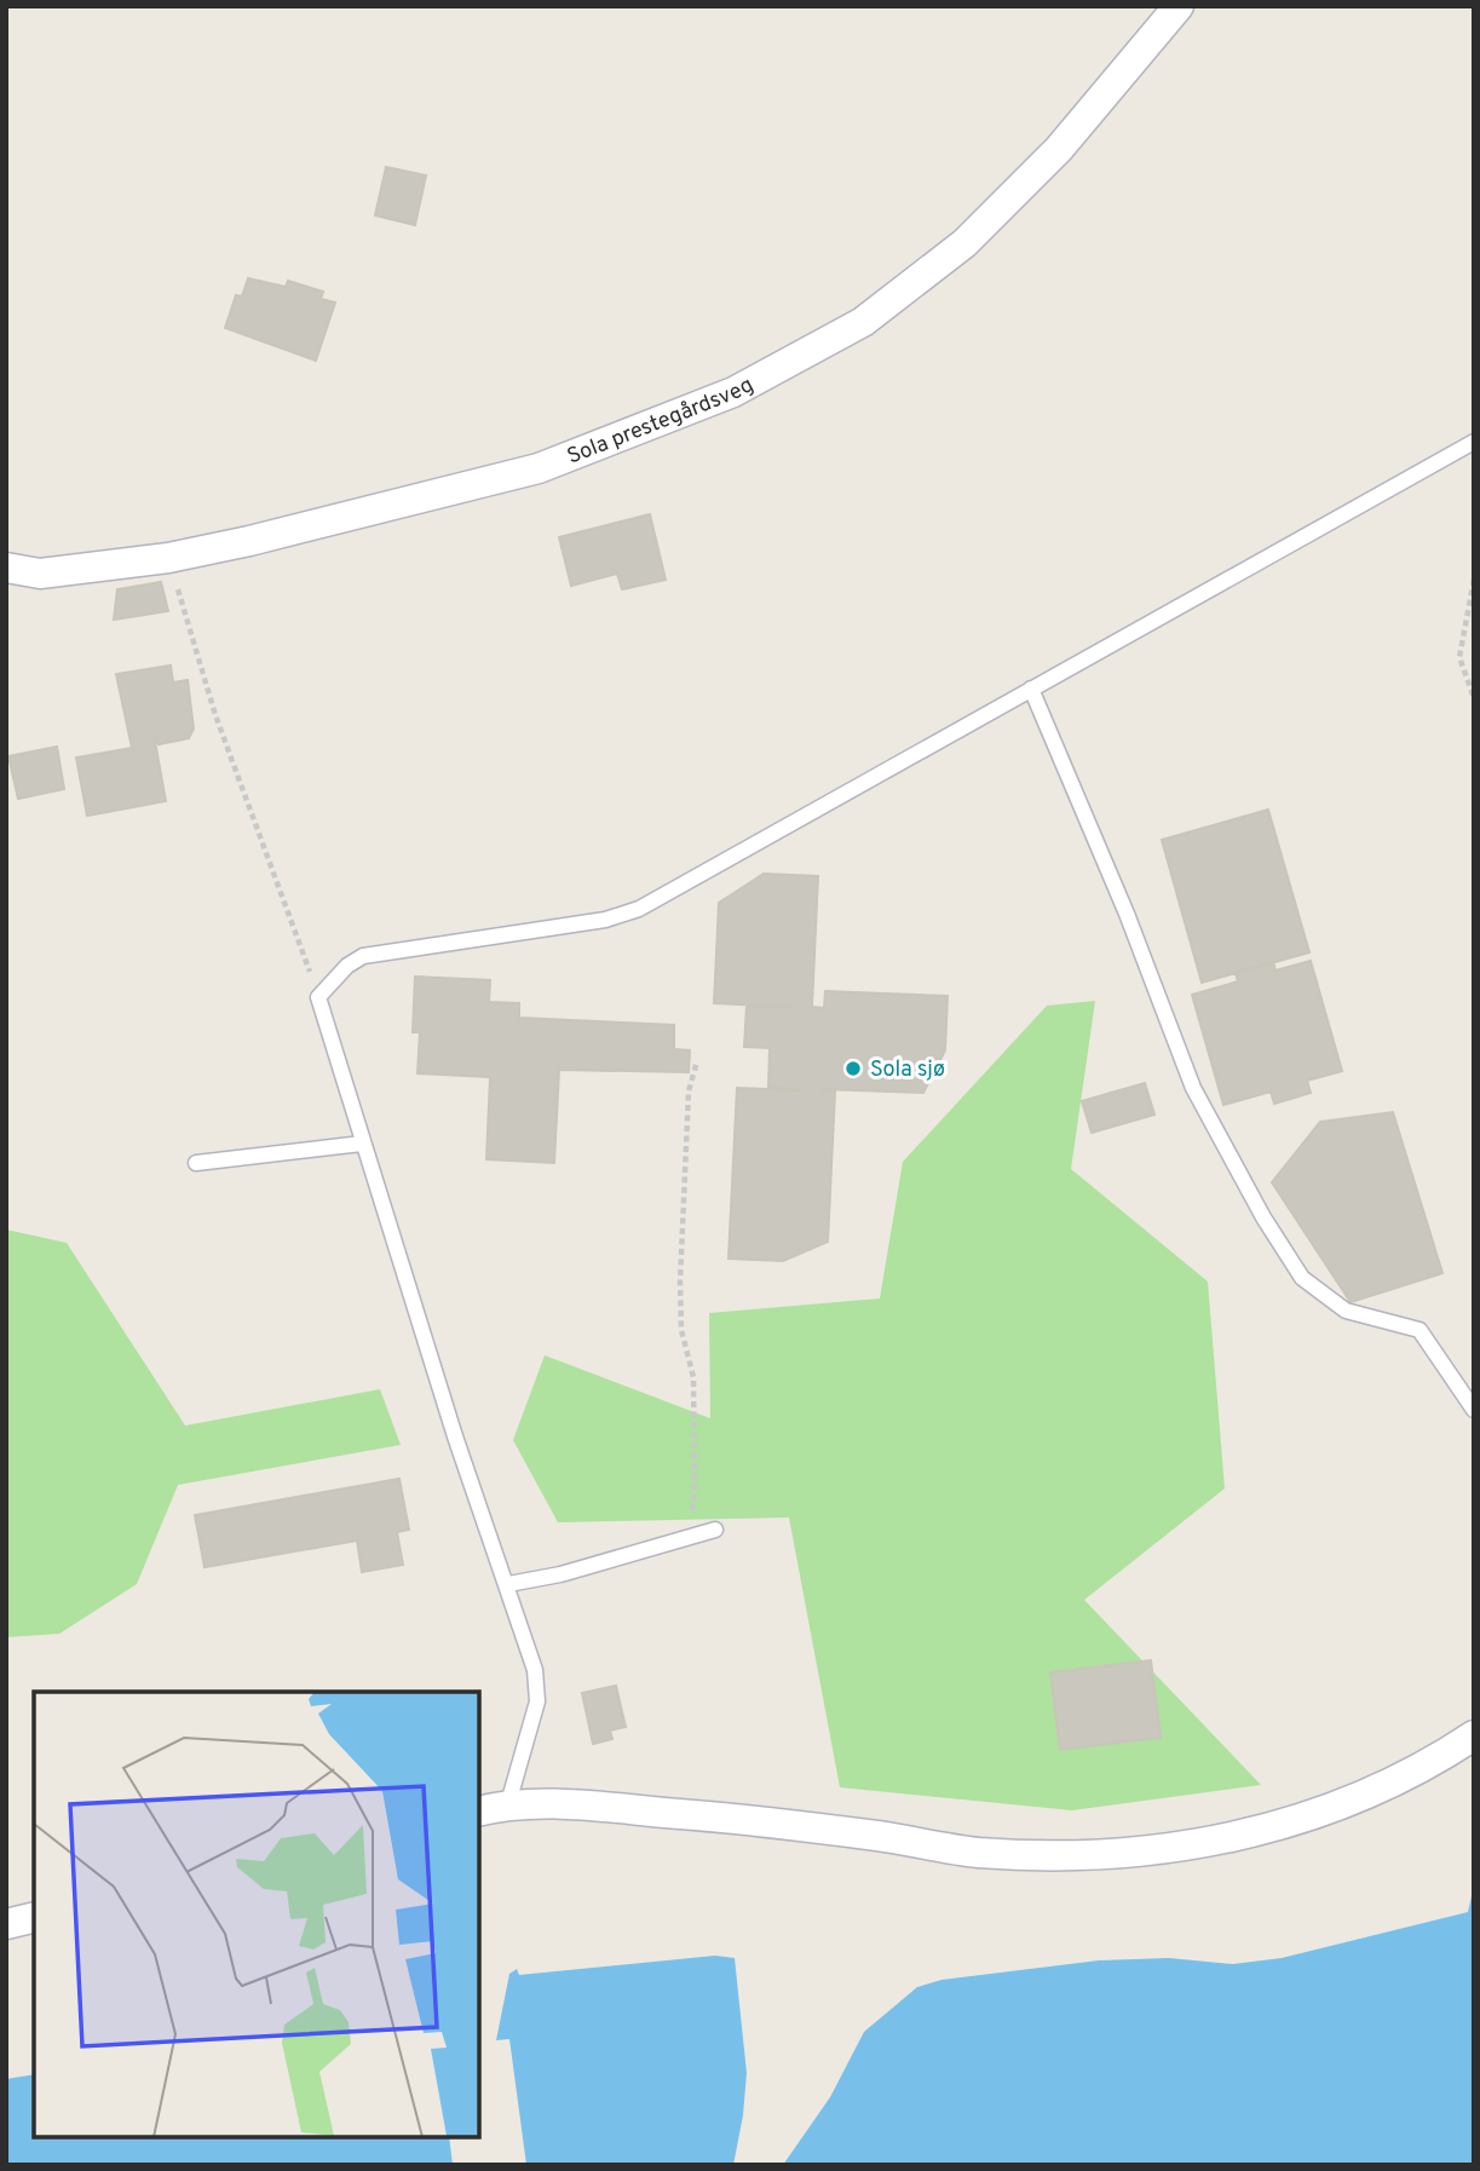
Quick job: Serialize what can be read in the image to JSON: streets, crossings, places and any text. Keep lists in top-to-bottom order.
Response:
{
  "streets": {
    "street": ["Sola prestegårdsveg"]
  },
  "places": ["Sola sjø"]
}
